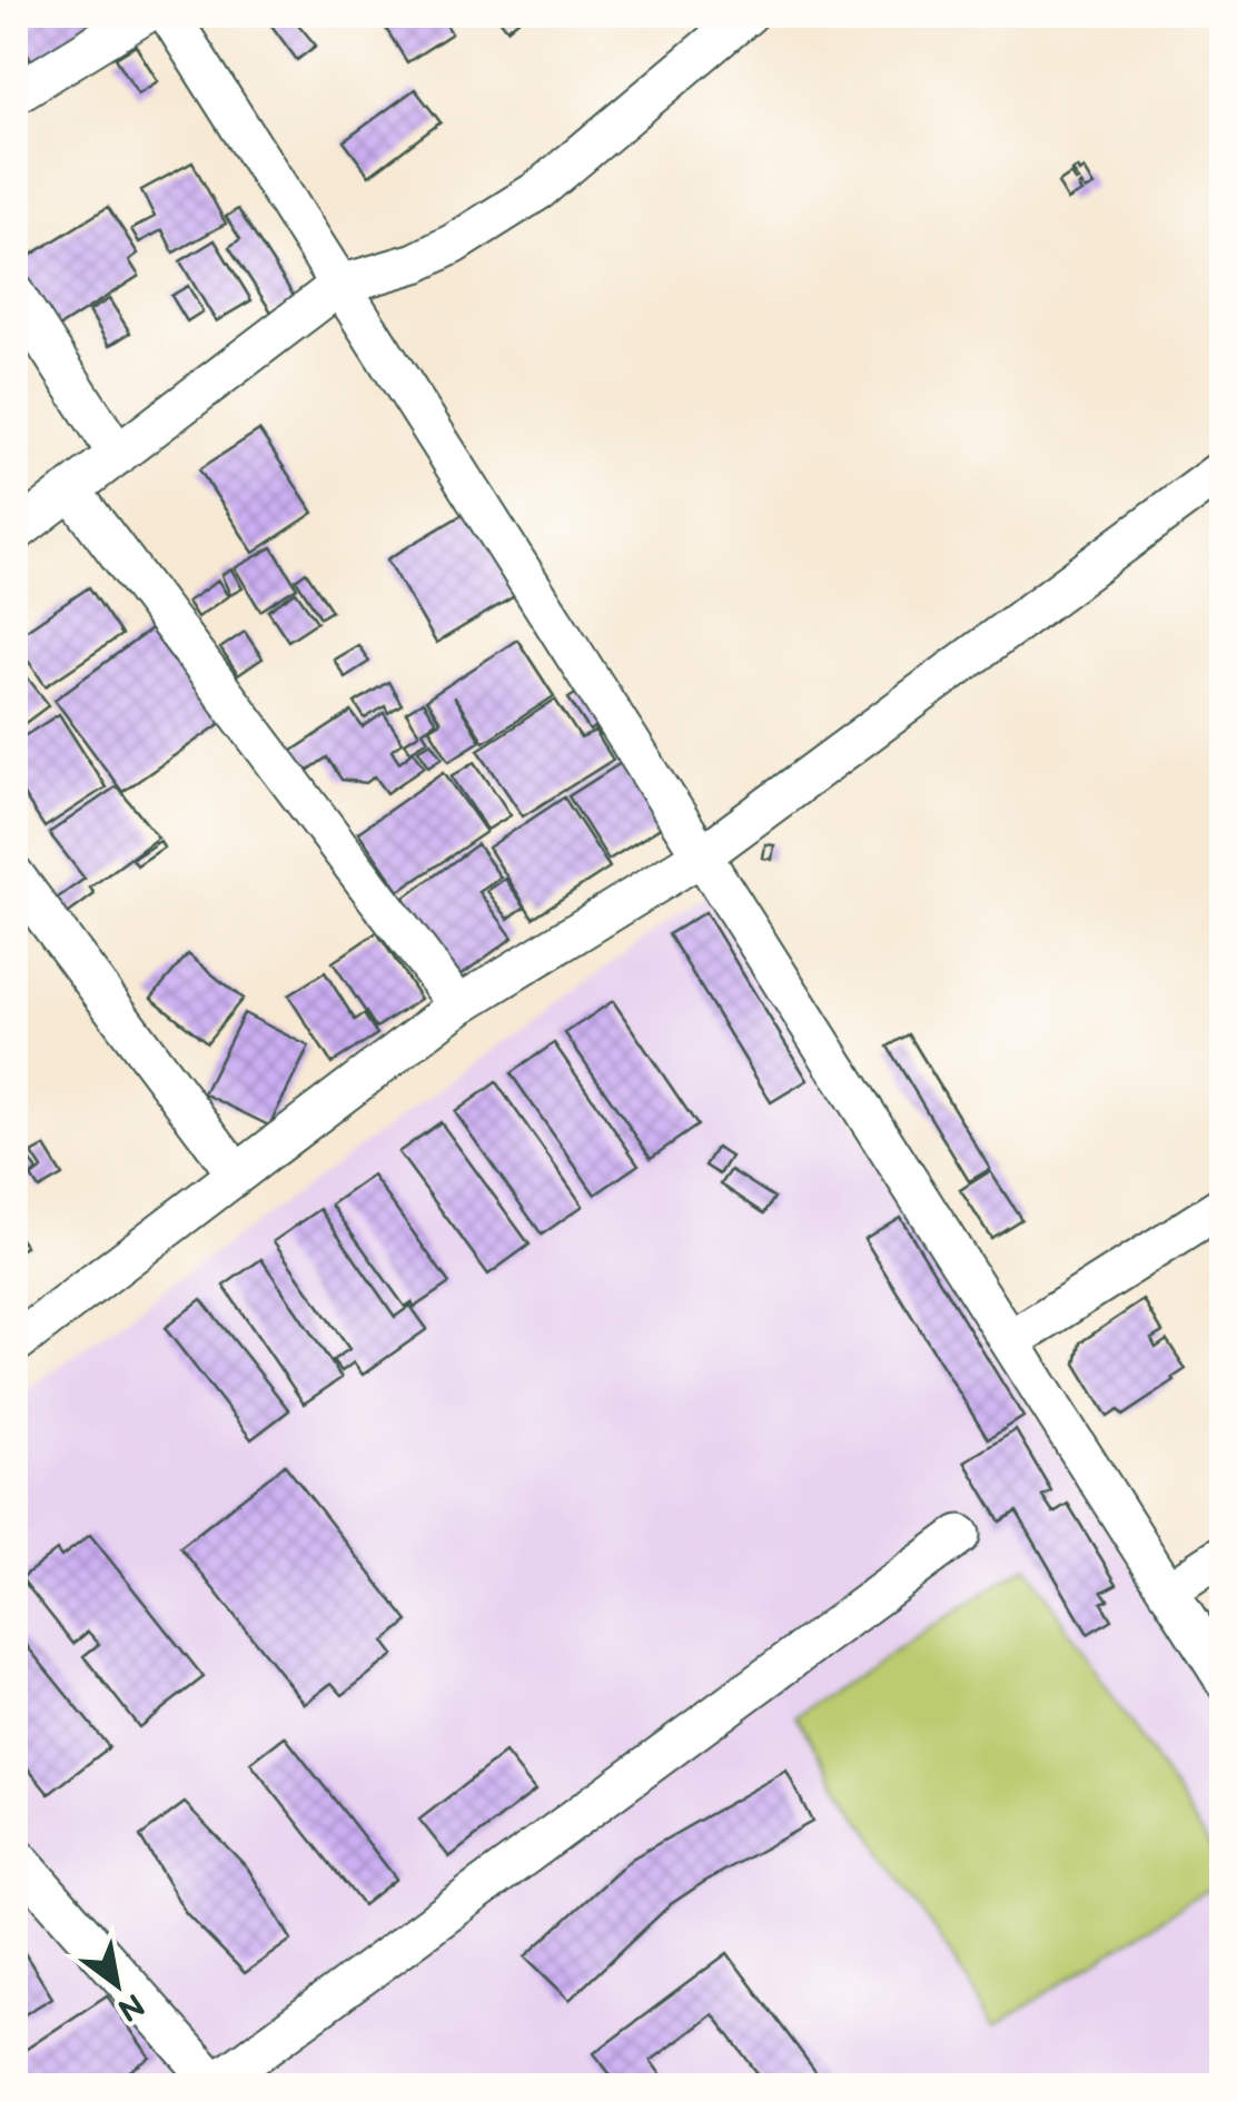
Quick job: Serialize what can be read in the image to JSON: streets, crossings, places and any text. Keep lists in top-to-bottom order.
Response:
{
  "north": "bottom right"
}
